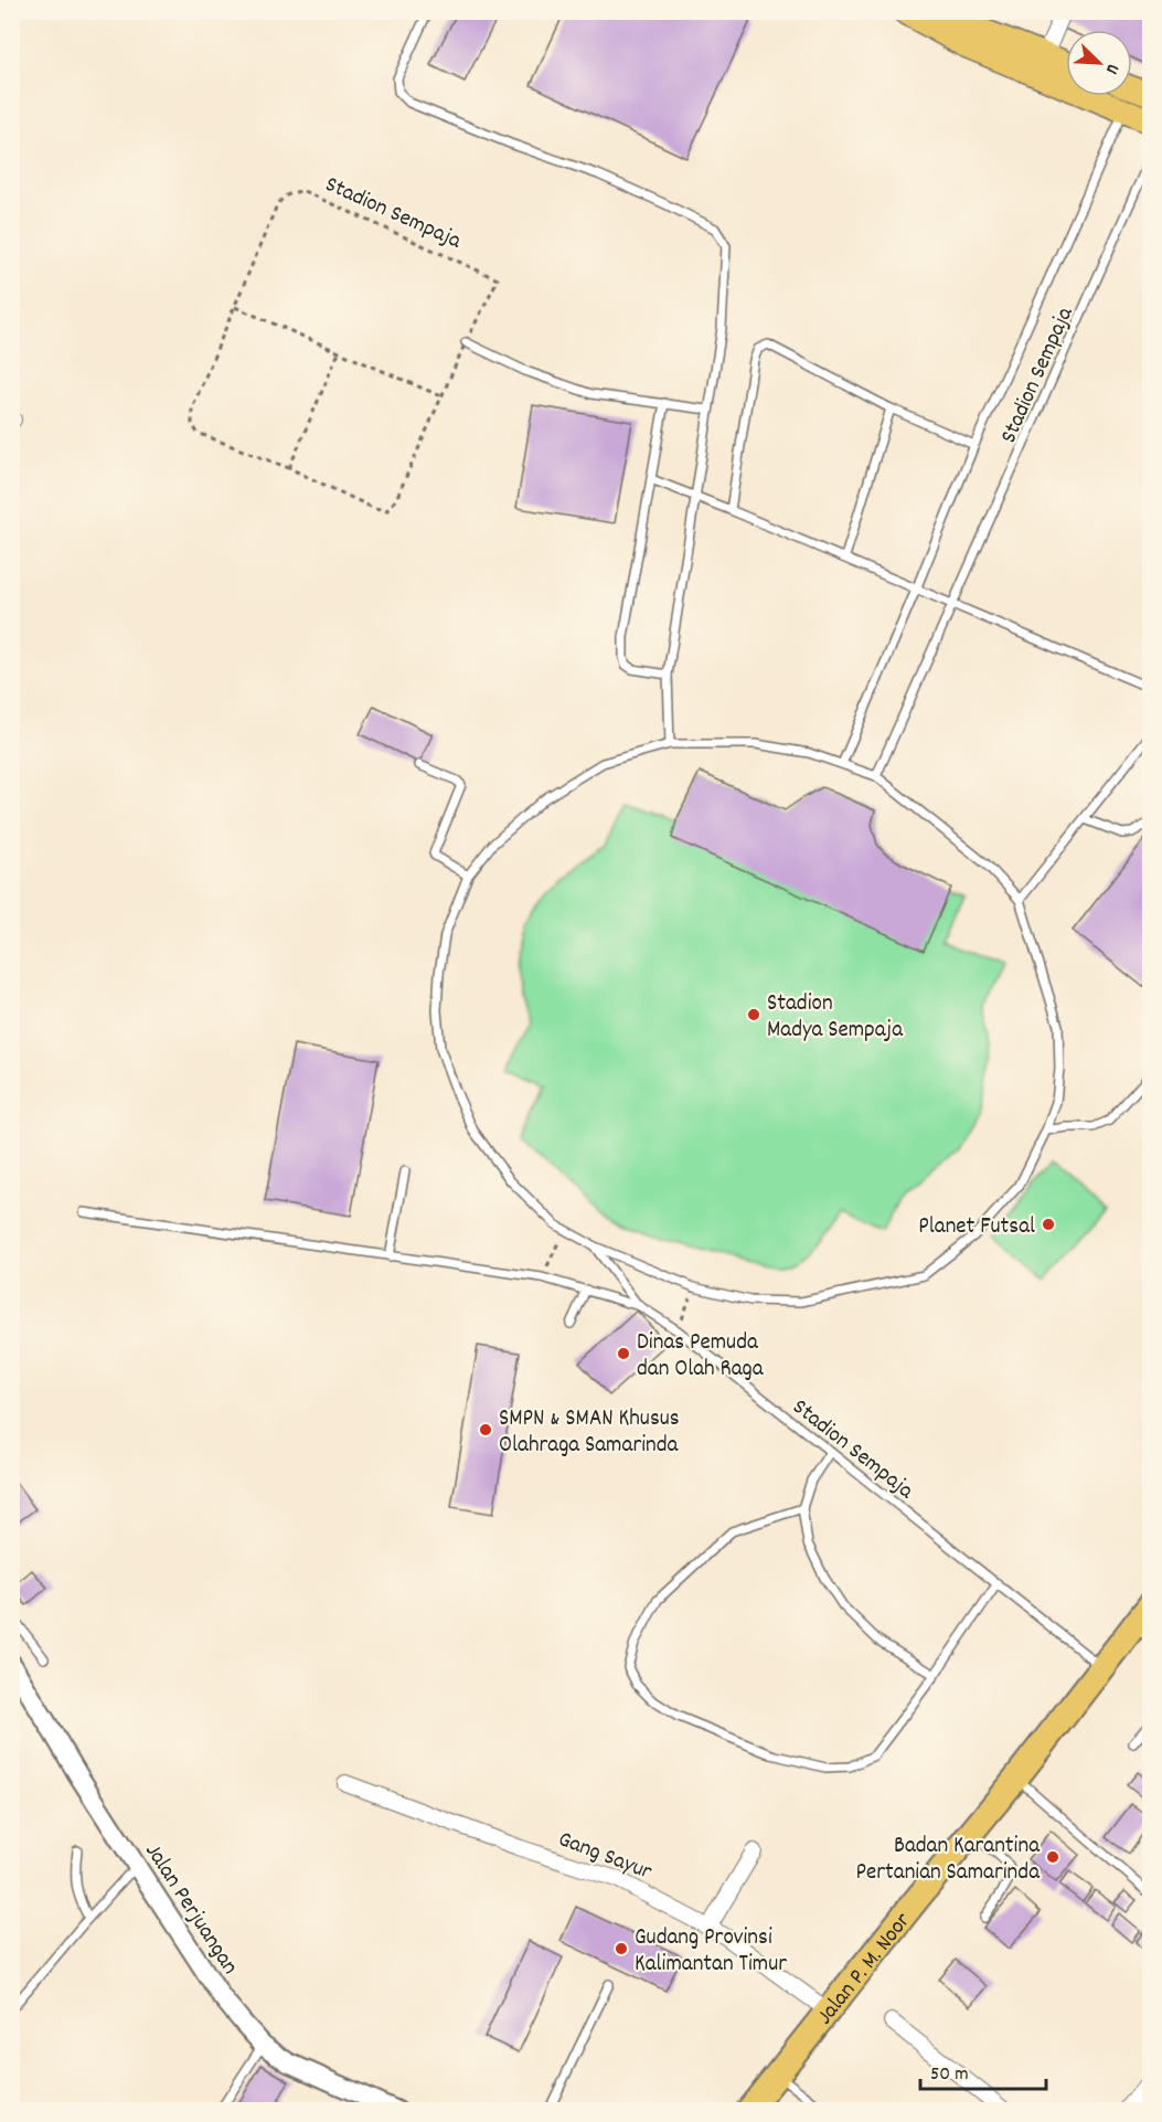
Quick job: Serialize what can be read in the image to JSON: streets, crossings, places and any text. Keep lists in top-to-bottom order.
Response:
{
  "streets": {
    "highway": ["Jalan P. M. Noor"],
    "street": ["Gang Sayur", "Jalan Perjuangan"],
    "lane": ["Stadion Sempaja"]
  },
  "crossings": [
    ["Stadion Sempaja", "Jalan P. M. Noor"],
    ["Gang Sayur", "Jalan P. M. Noor"]
  ],
  "places": [
    "Stadion Madya Sempaja",
    "Planet Futsal",
    "Dinas Pemuda dan Olah Raga",
    "SMPN & SMAN Khusus Olahraga Samarinda",
    "Badan Karantina Pertanian Samarinda",
    "Gudang Provinsi Kalimantan Timur"
  ],
  "scale_bar": "50 m",
  "north": "bottom right"
}
